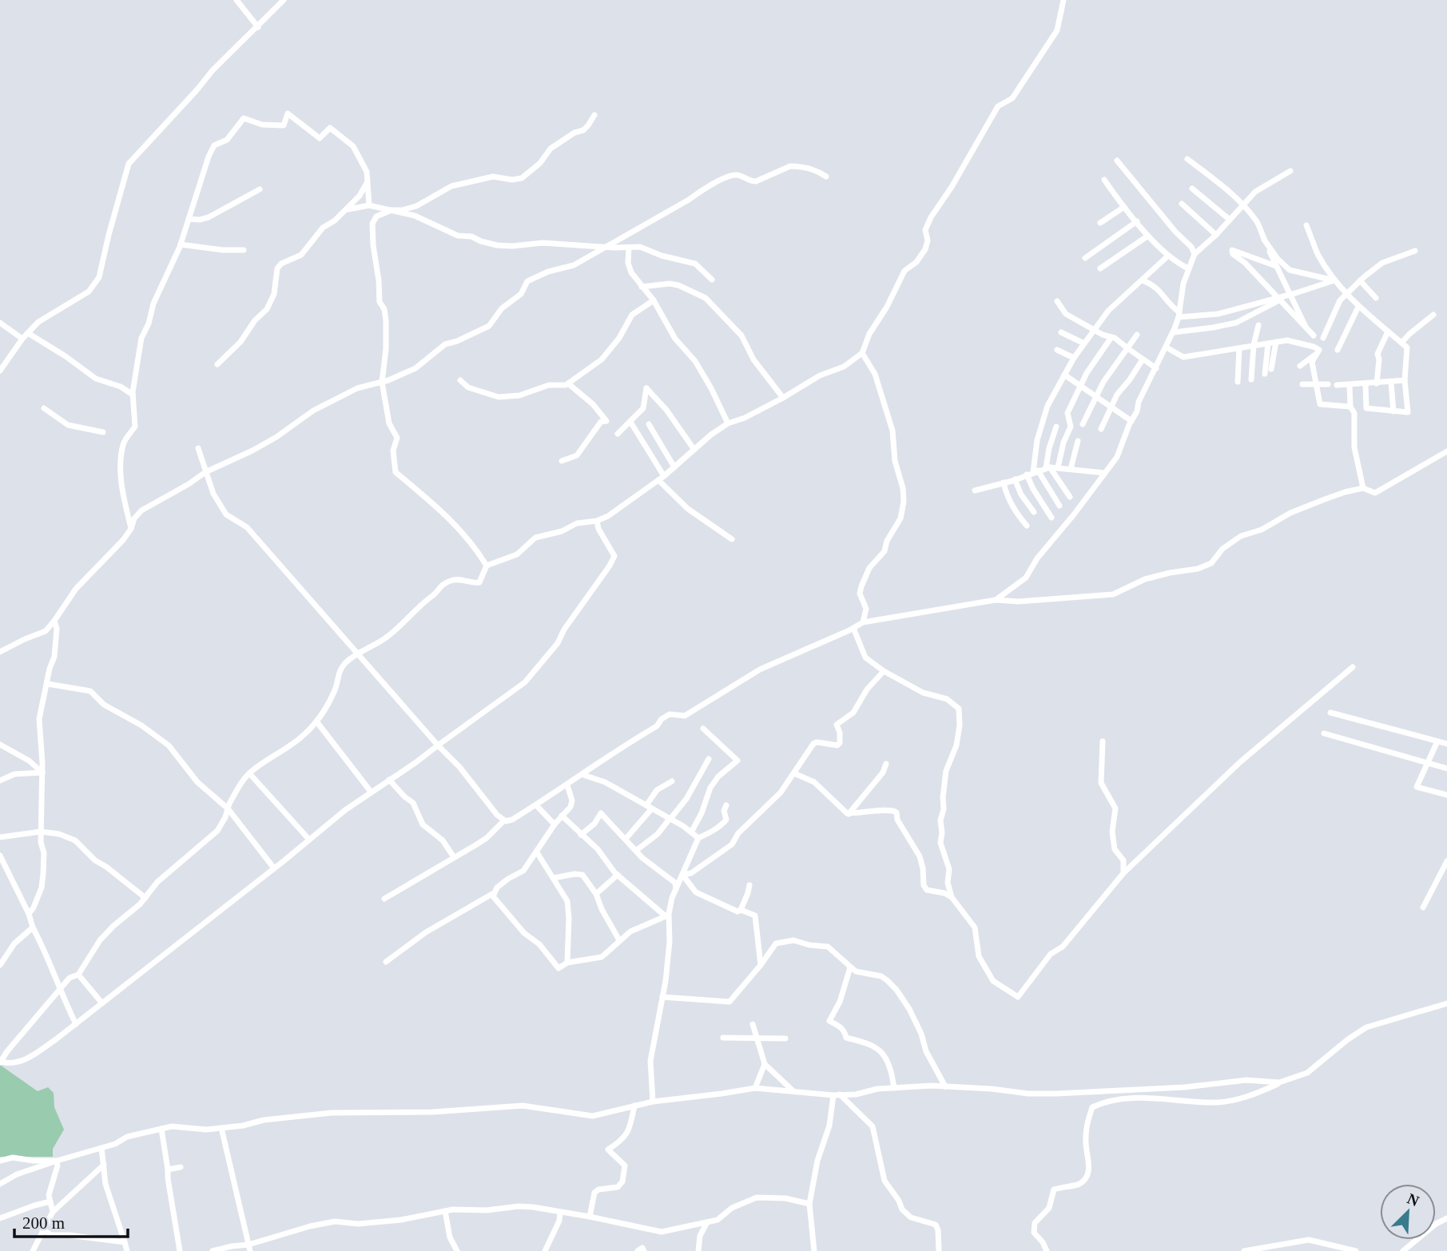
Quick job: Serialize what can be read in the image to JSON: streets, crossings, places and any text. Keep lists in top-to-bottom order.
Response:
{
  "scale_bar": "200 m",
  "north": "top right"
}
